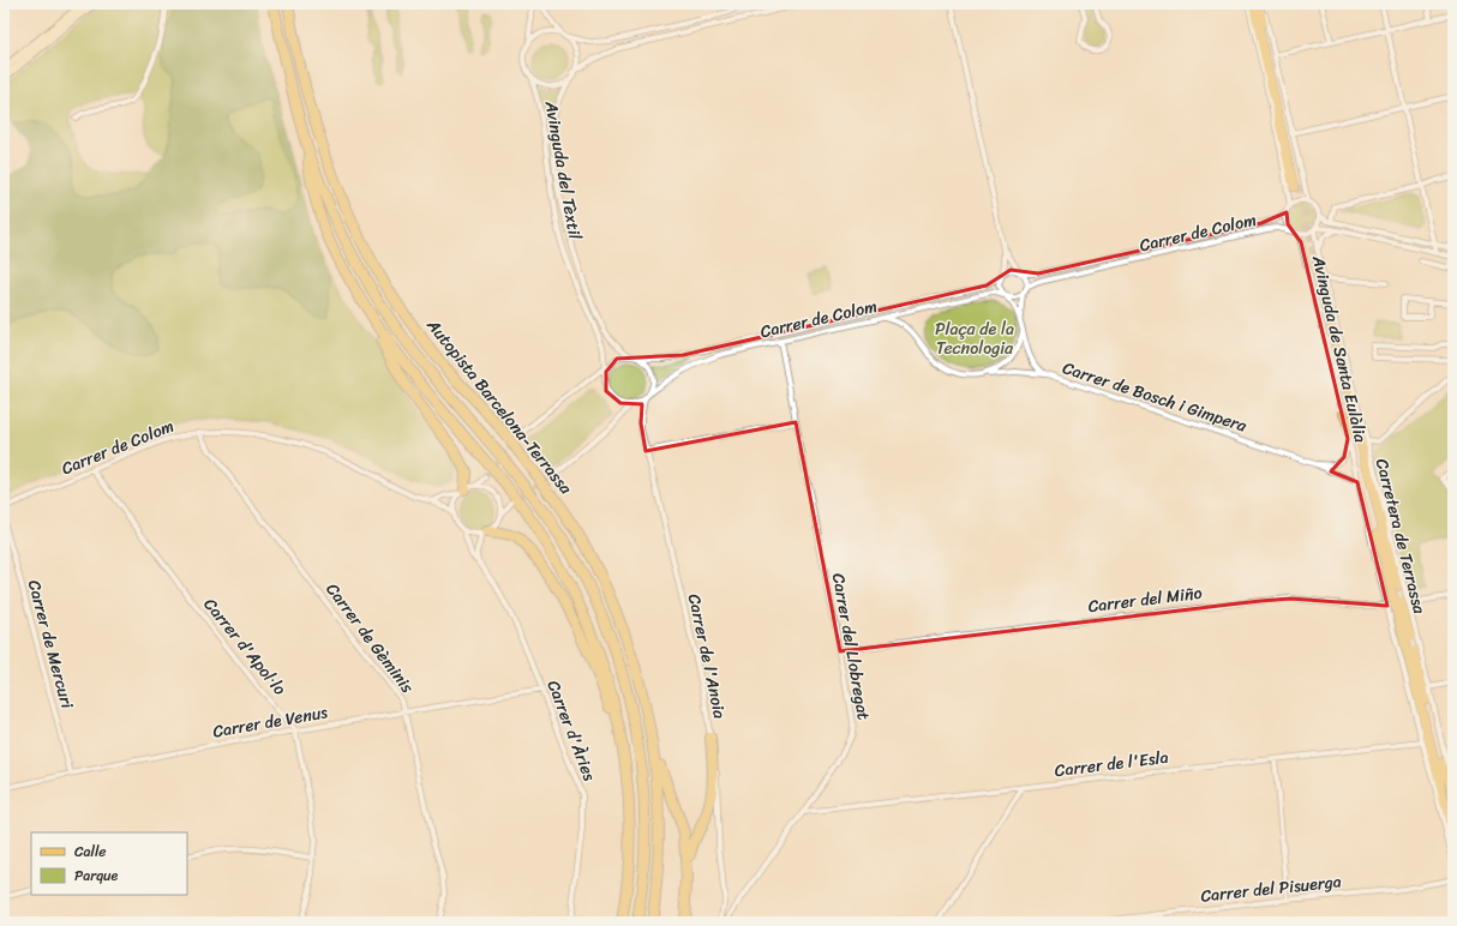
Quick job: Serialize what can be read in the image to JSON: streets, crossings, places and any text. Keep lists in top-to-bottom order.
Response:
{
  "streets": {
    "highway": ["Autopista Barcelona-Terrassa"],
    "main road": ["Carretera de Terrassa"],
    "street": [
      "Avinguda del Tèxtil",
      "Carrer de Colom",
      "Avinguda de Santa Eulàlia",
      "Carrer de Bosch i Gimpera",
      "Carrer del Miño",
      "Carrer de Gèminis",
      "Carrer de Mercuri",
      "Carrer d'Apol·lo",
      "Carrer del Llobregat",
      "Carrer de l'Anoia",
      "Carrer de Venus",
      "Carrer d'Àries",
      "Carrer de l'Esla",
      "Carrer del Pisuerga"
    ]
  },
  "crossings": [
    ["Avinguda del Tèxtil", "Carrer de Colom"],
    ["Avinguda del Tèxtil", "Carrer de l'Anoia"],
    ["Carrer de Colom", "Avinguda de Santa Eulàlia"],
    ["Carrer de Colom", "Carrer de Bosch i Gimpera"],
    ["Carrer de Colom", "Carrer de Gèminis"],
    ["Carrer de Colom", "Carrer d'Apol·lo"],
    ["Carrer de Colom", "Carrer del Llobregat"],
    ["Carrer de Colom", "Carrer de l'Anoia"],
    ["Carrer de Colom", "Carrer d'Àries"],
    ["Avinguda de Santa Eulàlia", "Carrer de Bosch i Gimpera"],
    ["Avinguda de Santa Eulàlia", "Carretera de Terrassa"],
    ["Avinguda de Santa Eulàlia", "Carrer del Miño"],
    ["Avinguda de Santa Eulàlia", "Carrer de l'Esla"],
    ["Carrer de Bosch i Gimpera", "Carretera de Terrassa"],
    ["Carretera de Terrassa", "Carrer de l'Esla"],
    ["Carrer del Miño", "Carrer del Llobregat"],
    ["Carrer de Gèminis", "Carrer de Venus"],
    ["Carrer de Mercuri", "Carrer de Venus"],
    ["Carrer d'Apol·lo", "Carrer de Venus"],
    ["Carrer del Llobregat", "Carrer de l'Esla"],
    ["Carrer de Venus", "Carrer d'Àries"]
  ],
  "parks": ["Plaça de la Tecnologia"],
  "legend": ["Calle", "Parque"]
}
